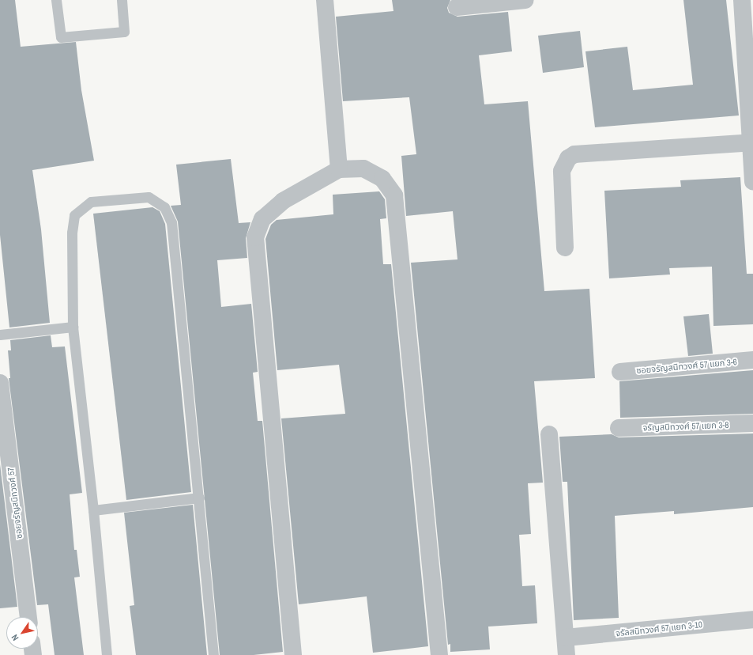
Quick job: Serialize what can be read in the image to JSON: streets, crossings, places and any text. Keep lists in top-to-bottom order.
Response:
{
  "streets": {
    "street": [
      "ซอยจรัญสนิทวงศ์ 57 แยก 3-6",
      "จรัญสนิทวงศ์ 57 แยก 3-8",
      "ซอยจรัญสนิทวงศ์ 57",
      "จรัลสนิทวงศ์ 57 แยก 3-10"
    ]
  },
  "north": "bottom left"
}
